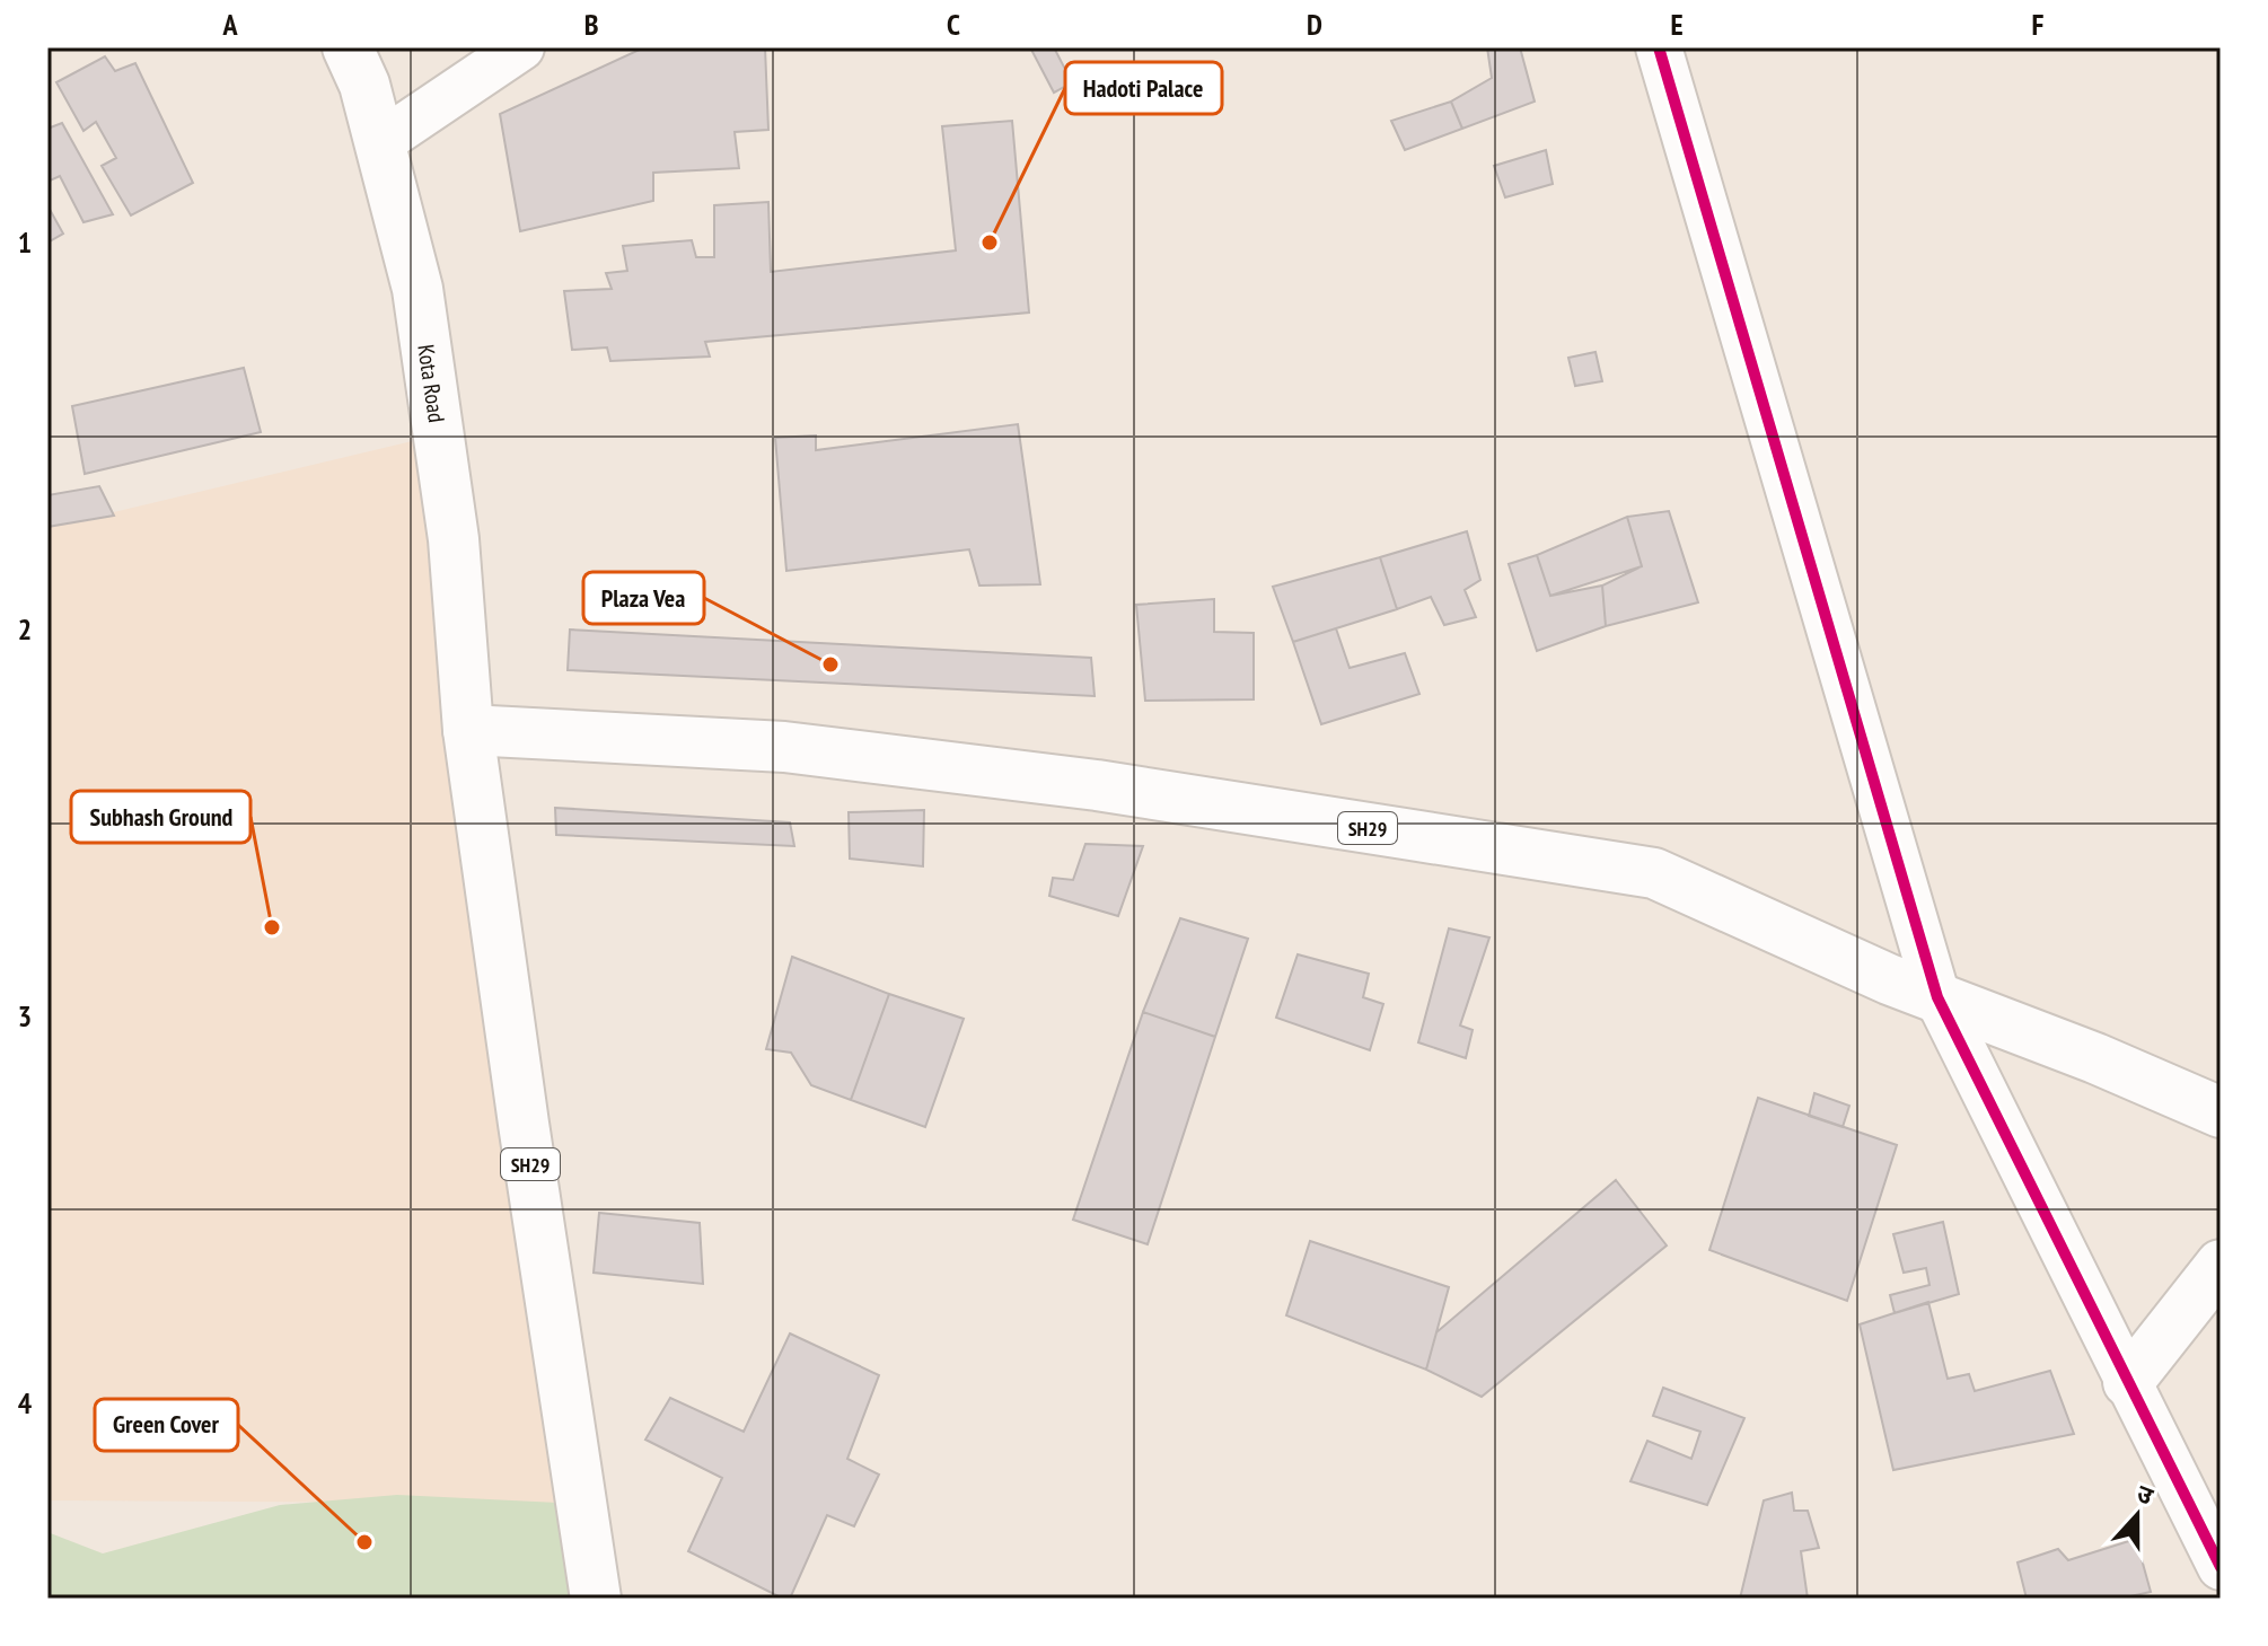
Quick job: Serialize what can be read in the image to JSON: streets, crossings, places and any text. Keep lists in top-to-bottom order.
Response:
{
  "streets": {
    "main road": ["Kota Road", "SH29"]
  },
  "crossings": [
    ["Kota Road", "SH29"]
  ],
  "places": [
    "Hadoti Palace",
    "Plaza Vea",
    "Subhash Ground",
    "Green Cover"
  ],
  "north": "top",
  "grid": {
    "columns": [
      "A",
      "B",
      "C",
      "D",
      "E",
      "F"
    ],
    "rows": [
      "1",
      "2",
      "3",
      "4"
    ]
  }
}
